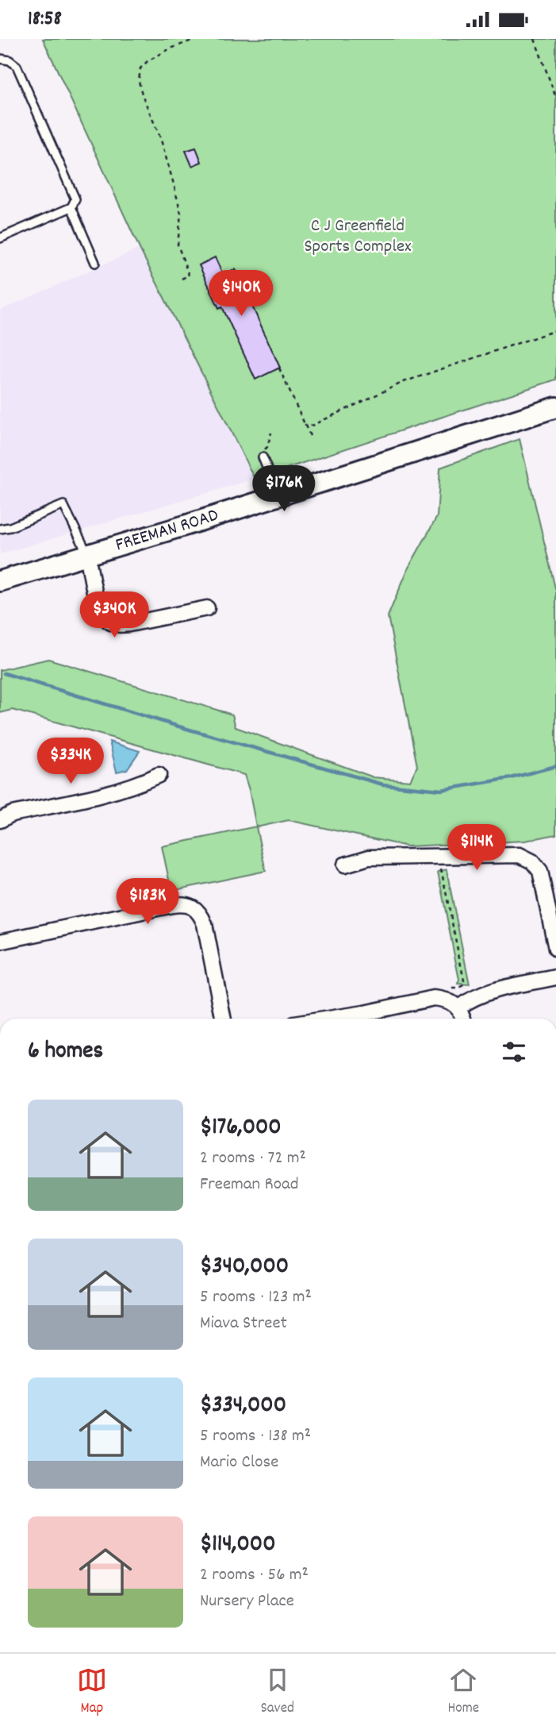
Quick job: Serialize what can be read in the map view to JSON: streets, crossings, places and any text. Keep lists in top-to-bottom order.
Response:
{
  "streets": {
    "street": ["FREEMAN ROAD"]
  },
  "parks": ["C J Greenfield Sports Complex"],
  "page": {
    "status": "18:58",
    "price": [
      "$140K",
      "$176K",
      "$340K",
      "$334K",
      "$114K",
      "$183K"
    ],
    "heading": "6 homes",
    "list": [
      {
        "name": "$176,000",
        "note": "2 rooms · 72 m² · Freeman Road"
      },
      {
        "name": "$340,000",
        "note": "5 rooms · 123 m² · Miava Street"
      },
      {
        "name": "$334,000",
        "note": "5 rooms · 138 m² · Mario Close"
      },
      {
        "name": "$114,000",
        "note": "2 rooms · 56 m² · Nursery Place"
      }
    ],
    "tabs": ["Map", "Saved", "Home"]
  }
}
